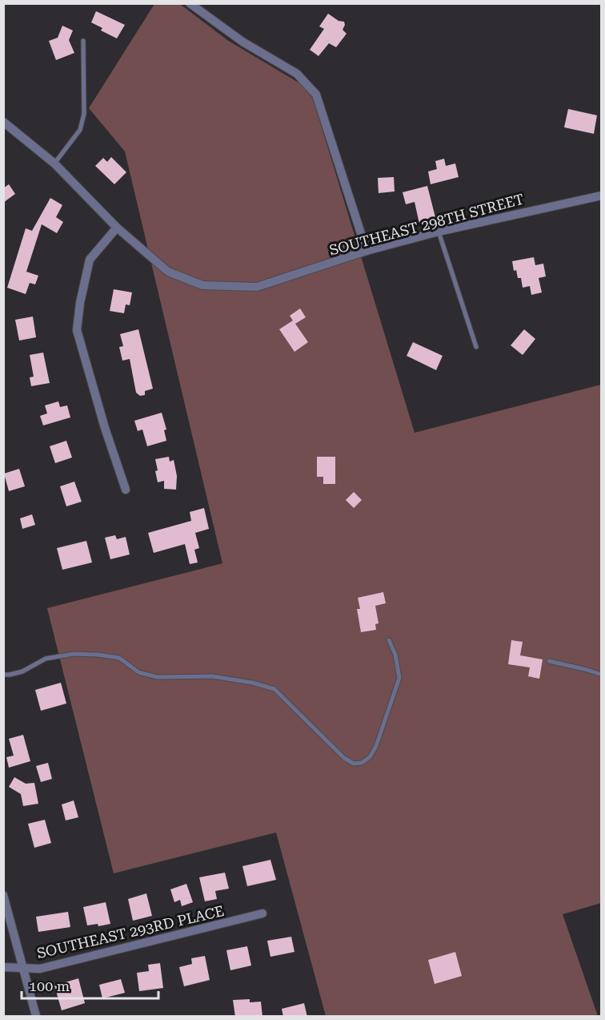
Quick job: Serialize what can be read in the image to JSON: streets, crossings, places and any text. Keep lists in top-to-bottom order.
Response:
{
  "streets": {
    "street": ["SOUTHEAST 298TH STREET", "SOUTHEAST 293RD PLACE"]
  },
  "scale_bar": "100 m"
}
